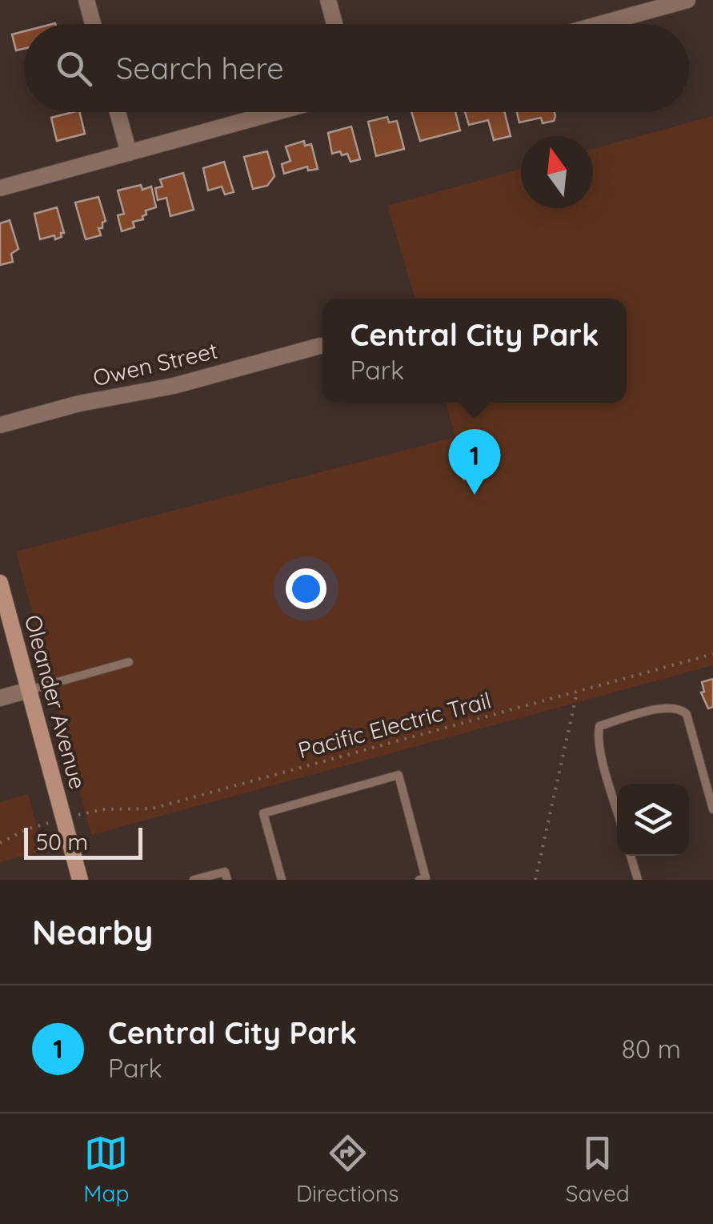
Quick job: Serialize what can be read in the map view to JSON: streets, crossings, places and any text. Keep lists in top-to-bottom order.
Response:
{
  "streets": {
    "street": ["Owen Street", "Oleander Avenue"],
    "path": ["Pacific Electric Trail"]
  },
  "scale_bar": "50 m",
  "north": "top",
  "page": {
    "search": "Search here",
    "popup": ["Central City Park", "Park"],
    "pins": "1",
    "scale": "50 m",
    "heading": "Nearby",
    "list": [
      {
        "mark": "1",
        "name": "Central City Park",
        "note": "Park",
        "value": "80 m"
      }
    ],
    "nav": ["Map", "Directions", "Saved"]
  }
}
